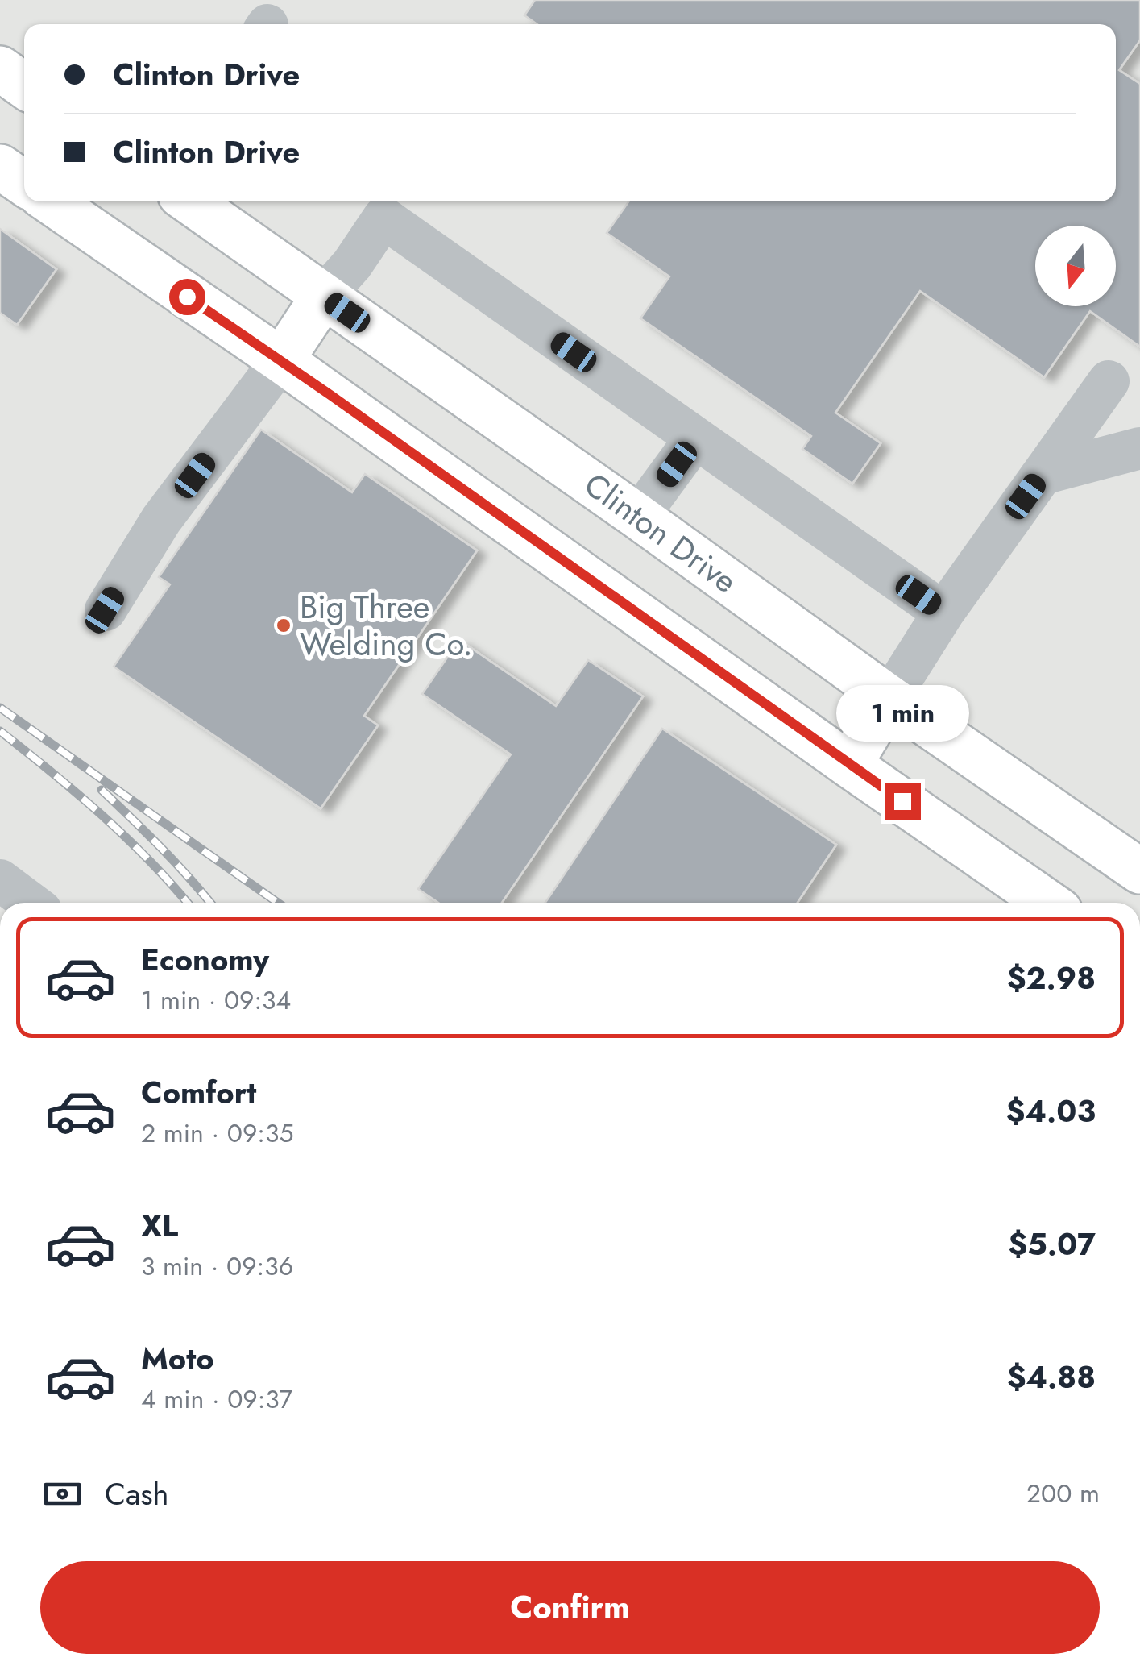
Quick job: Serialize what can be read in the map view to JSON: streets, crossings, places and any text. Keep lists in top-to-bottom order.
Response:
{
  "streets": {
    "main road": ["Clinton Drive"]
  },
  "places": ["Big Three Welding Co."],
  "north": "bottom",
  "page": {
    "banner": ["Clinton Drive", "Clinton Drive"],
    "bubble": "1 min",
    "list": [
      {
        "name": "Economy",
        "note": "1 min · 09:34",
        "value": "$2.98"
      },
      {
        "name": "Comfort",
        "note": "2 min · 09:35",
        "value": "$4.03"
      },
      {
        "name": "XL",
        "note": "3 min · 09:36",
        "value": "$5.07"
      },
      {
        "name": "Moto",
        "note": "4 min · 09:37",
        "value": "$4.88"
      }
    ],
    "pay": ["Cash", "200 m"],
    "buttons": "Confirm"
  }
}
